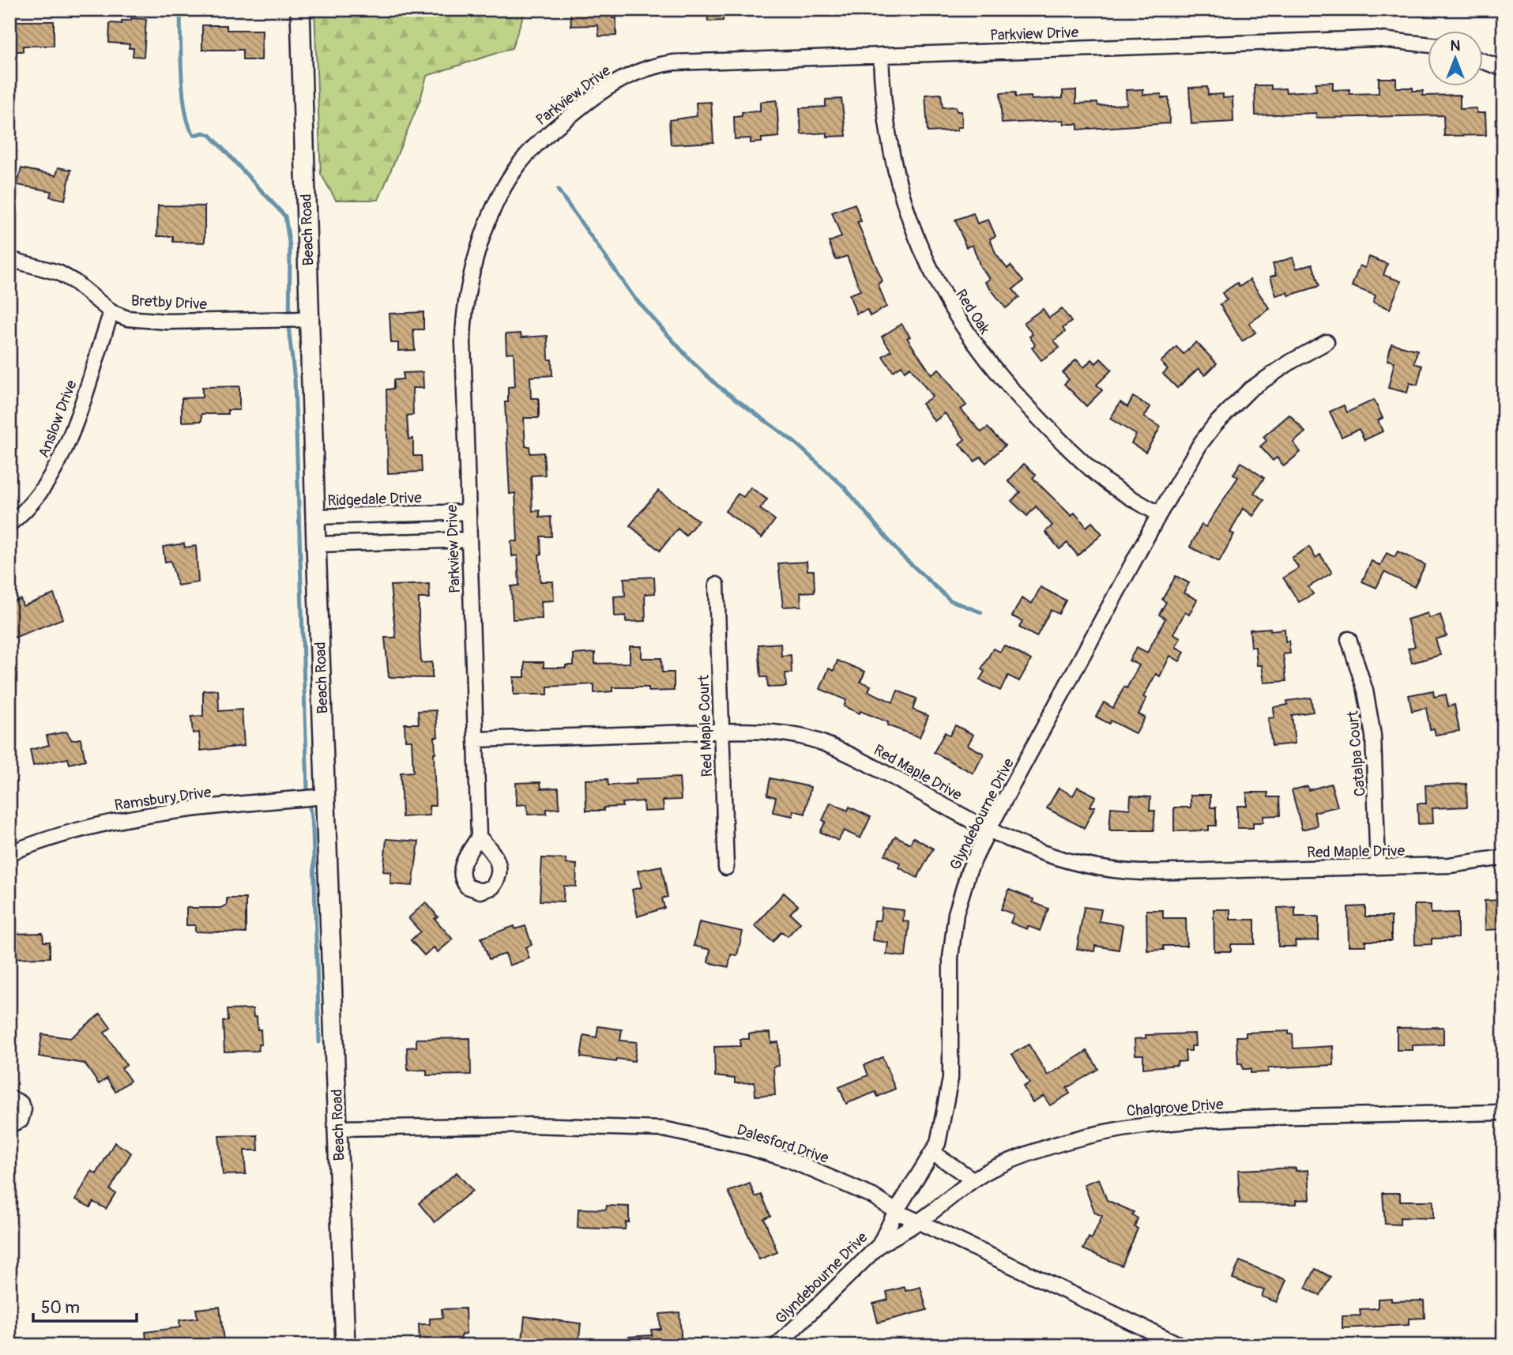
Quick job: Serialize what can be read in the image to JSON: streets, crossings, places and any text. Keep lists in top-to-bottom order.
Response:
{
  "streets": {
    "street": [
      "Parkview Drive",
      "Beach Road",
      "Bretby Drive",
      "Red Oak",
      "Anslow Drive",
      "Ridgedale Drive",
      "Red Maple Court",
      "Catalpa Court",
      "Red Maple Drive",
      "Ramsbury Drive",
      "Glyndebourne Drive",
      "Chalgrove Drive",
      "Dalesford Drive"
    ]
  },
  "crossings": [
    ["Parkview Drive", "Red Oak"],
    ["Parkview Drive", "Ridgedale Drive"],
    ["Parkview Drive", "Red Maple Drive"],
    ["Beach Road", "Bretby Drive"],
    ["Beach Road", "Ridgedale Drive"],
    ["Beach Road", "Ramsbury Drive"],
    ["Beach Road", "Dalesford Drive"],
    ["Bretby Drive", "Anslow Drive"],
    ["Red Oak", "Glyndebourne Drive"],
    ["Red Maple Court", "Red Maple Drive"],
    ["Catalpa Court", "Red Maple Drive"],
    ["Red Maple Drive", "Glyndebourne Drive"],
    ["Glyndebourne Drive", "Chalgrove Drive"],
    ["Glyndebourne Drive", "Dalesford Drive"],
    ["Chalgrove Drive", "Dalesford Drive"]
  ],
  "scale_bar": "50 m",
  "north": "top"
}
